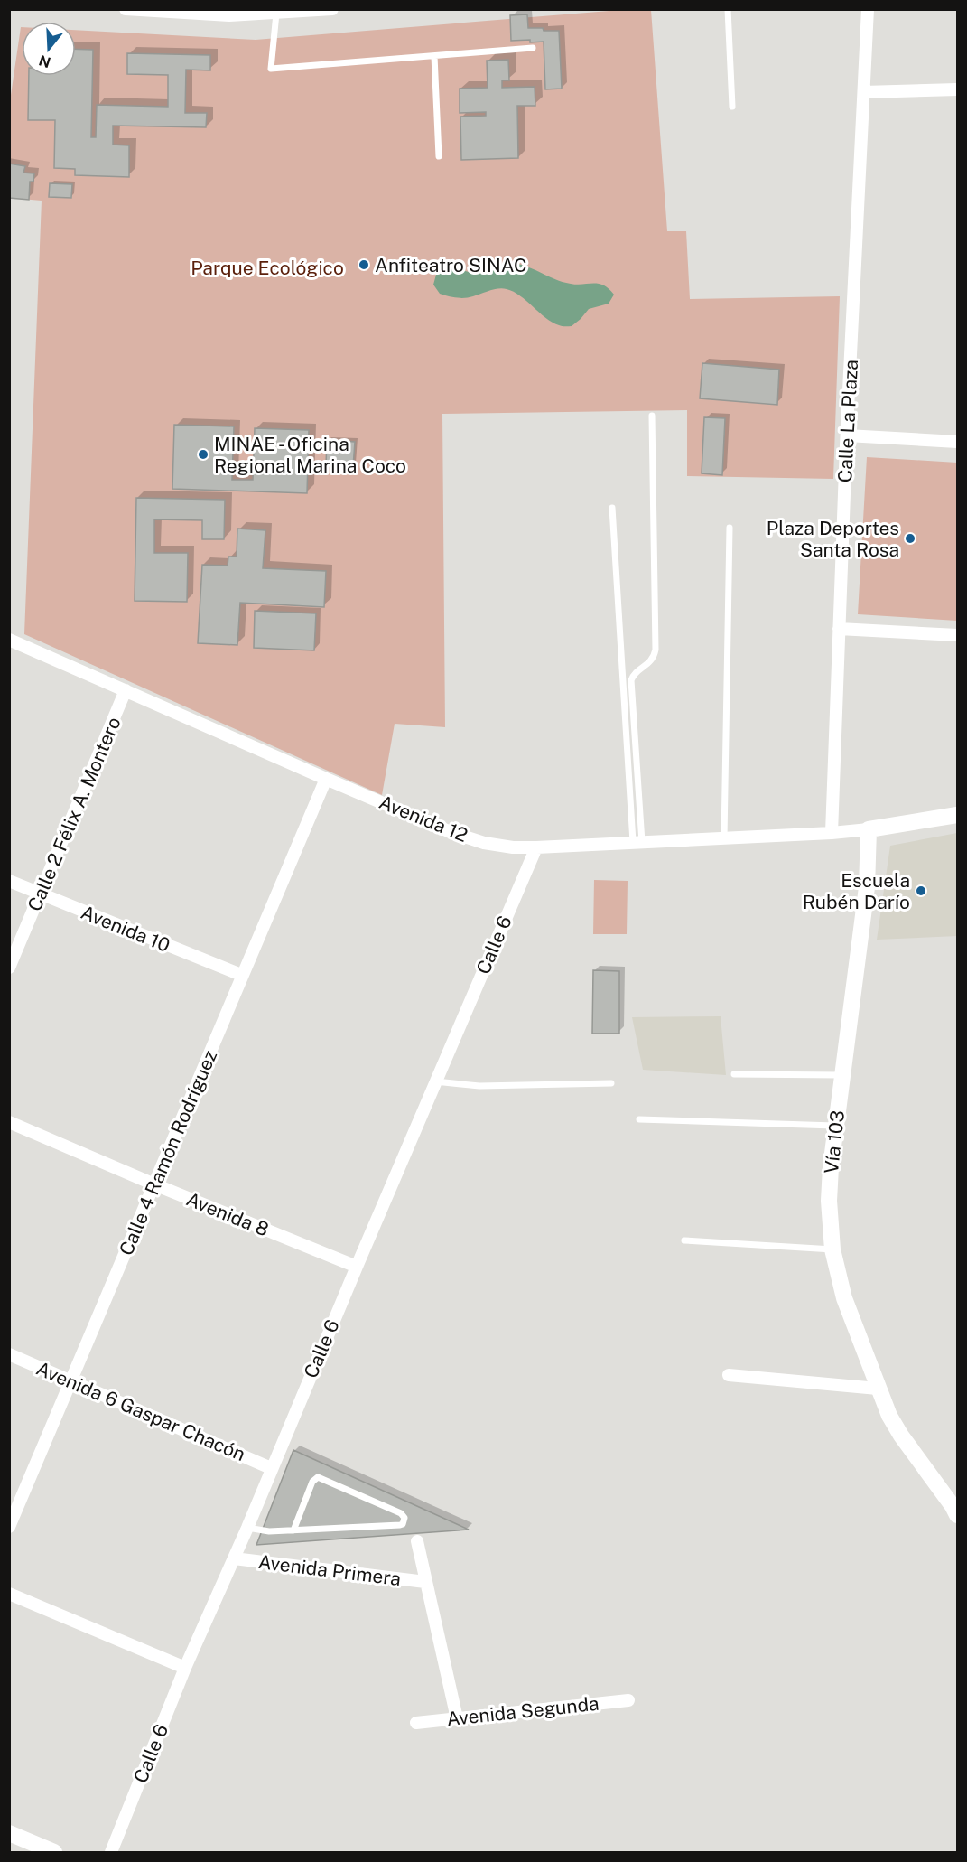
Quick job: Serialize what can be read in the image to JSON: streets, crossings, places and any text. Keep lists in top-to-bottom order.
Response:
{
  "streets": {
    "main road": ["Vía 103"],
    "street": [
      "Calle La Plaza",
      "Calle 2 Félix A. Montero",
      "Avenida 12",
      "Avenida 10",
      "Calle 6",
      "Calle 4 Ramón Rodríguez",
      "Avenida 8",
      "Avenida 6 Gaspar Chacón",
      "Avenida Primera",
      "Avenida Segunda"
    ]
  },
  "crossings": [
    ["Calle La Plaza", "Avenida 12"],
    ["Calle 2 Félix A. Montero", "Avenida 12"],
    ["Calle 2 Félix A. Montero", "Avenida 10"],
    ["Avenida 12", "Calle 6"],
    ["Avenida 12", "Vía 103"],
    ["Avenida 12", "Calle 4 Ramón Rodríguez"],
    ["Avenida 10", "Calle 4 Ramón Rodríguez"],
    ["Calle 6", "Avenida 8"],
    ["Calle 6", "Avenida 6 Gaspar Chacón"],
    ["Calle 6", "Avenida Primera"],
    ["Calle 4 Ramón Rodríguez", "Avenida 8"],
    ["Calle 4 Ramón Rodríguez", "Avenida 6 Gaspar Chacón"]
  ],
  "parks": ["Parque Ecológico"],
  "places": [
    "Anfiteatro SINAC",
    "MINAE - Oficina Regional Marina Coco",
    "Plaza Deportes Santa Rosa",
    "Escuela Rubén Darío"
  ],
  "north": "bottom"
}
